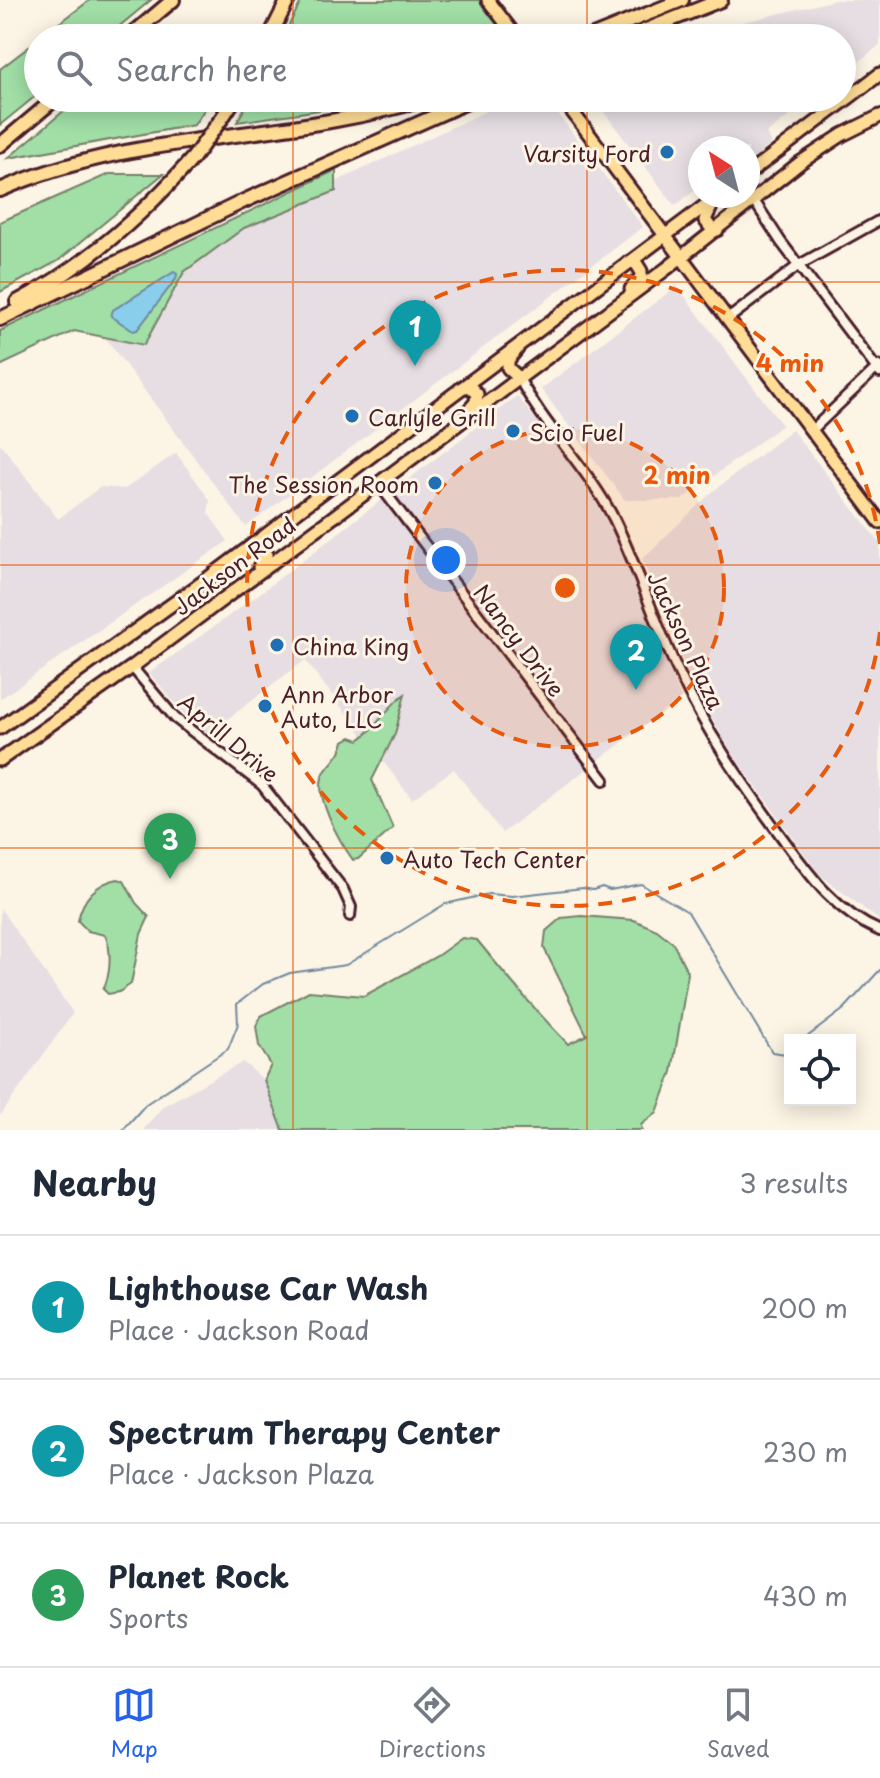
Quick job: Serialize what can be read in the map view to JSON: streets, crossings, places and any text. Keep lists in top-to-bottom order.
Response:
{
  "streets": {
    "main road": ["Jackson Road"],
    "street": ["Nancy Drive", "Jackson Plaza", "Aprill Drive"]
  },
  "crossings": [
    ["Jackson Road", "Nancy Drive"],
    ["Jackson Road", "Jackson Plaza"],
    ["Jackson Road", "Aprill Drive"]
  ],
  "places": [
    "Varsity Ford",
    "Carlyle Grill",
    "Scio Fuel",
    "The Session Room",
    "China King",
    "Ann Arbor Auto, LLC",
    "Auto Tech Center"
  ],
  "north": "top left",
  "page": {
    "search": "Search here",
    "pins": ["1", "2", "3"],
    "heading": ["Nearby", "3 results"],
    "list": [
      {
        "mark": "1",
        "name": "Lighthouse Car Wash",
        "note": "Place · Jackson Road",
        "value": "200 m"
      },
      {
        "mark": "2",
        "name": "Spectrum Therapy Center",
        "note": "Place · Jackson Plaza",
        "value": "230 m"
      },
      {
        "mark": "3",
        "name": "Planet Rock",
        "note": "Sports",
        "value": "430 m"
      }
    ],
    "nav": ["Map", "Directions", "Saved"]
  },
  "rings": ["4 min", "2 min"]
}
